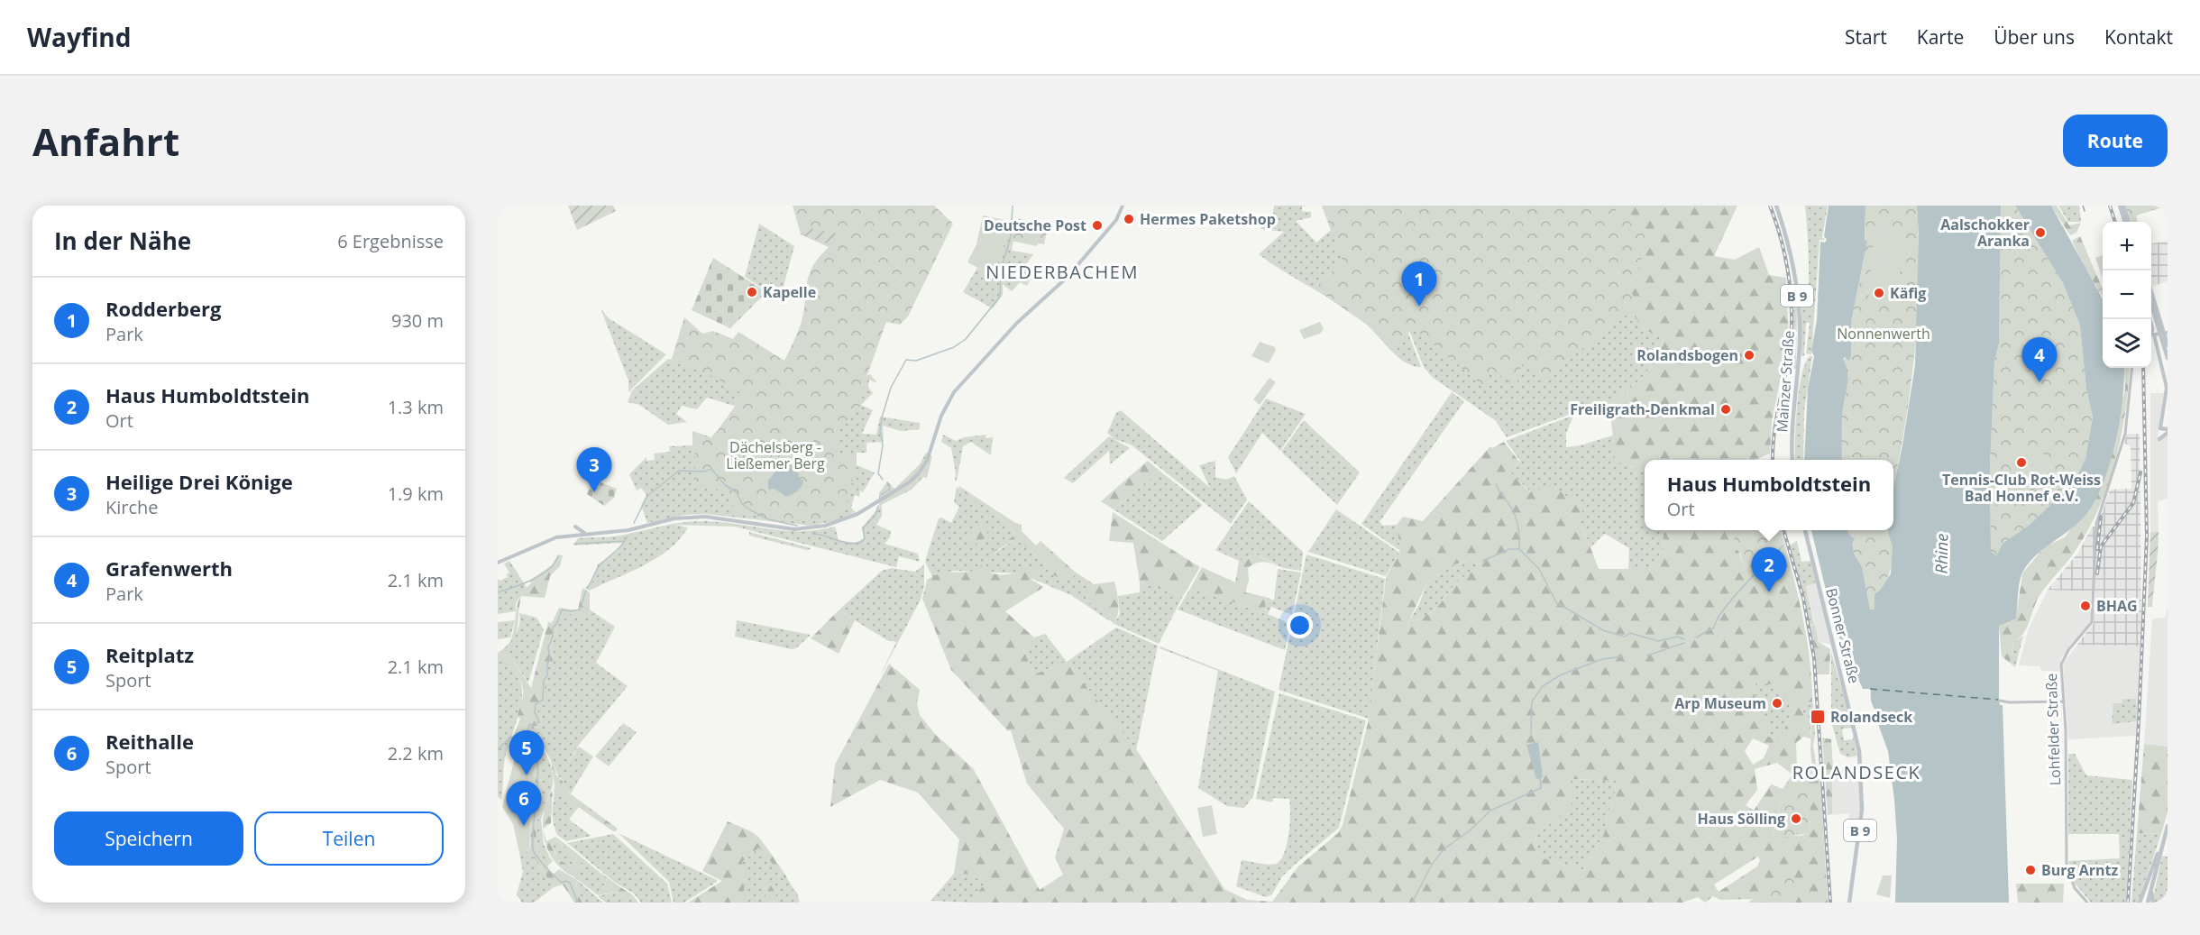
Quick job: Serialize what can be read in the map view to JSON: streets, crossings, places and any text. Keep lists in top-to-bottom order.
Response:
{
  "streets": {
    "main road": ["B 9", "Mainzer Straße", "Bonner Straße"],
    "street": ["Lohfelder Straße"]
  },
  "districts": ["NIEDERBACHEM", "ROLANDSECK"],
  "water": ["Rhine"],
  "parks": ["Nonnenwerth", "Dächelsberg - Ließemer Berg"],
  "places": {
    "other": [
      "Hermes Paketshop",
      "Deutsche Post",
      "Aalschokker Aranka",
      "Kapelle",
      "Käfig",
      "Rolandsbogen",
      "Freiligrath-Denkmal",
      "Tennis-Club Rot-Weiss Bad Honnef e.V.",
      "BHAG",
      "Arp Museum",
      "Haus Sölling",
      "Burg Arntz"
    ],
    "transit": ["Rolandseck"]
  },
  "page": {
    "header": "Wayfind",
    "nav": [
      "Start",
      "Karte",
      "Über uns",
      "Kontakt"
    ],
    "buttons": [
      "Route",
      ["Speichern", "Teilen"]
    ],
    "title": "Anfahrt",
    "heading": ["In der Nähe", "6 Ergebnisse"],
    "map_buttons": ["+", "−"],
    "pins": [
      "1",
      "4",
      "3",
      "2",
      "5",
      "6"
    ],
    "list": [
      {
        "mark": "1",
        "name": "Rodderberg",
        "note": "Park",
        "value": "930 m"
      },
      {
        "mark": "2",
        "name": "Haus Humboldtstein",
        "note": "Ort",
        "value": "1.3 km"
      },
      {
        "mark": "3",
        "name": "Heilige Drei Könige",
        "note": "Kirche",
        "value": "1.9 km"
      },
      {
        "mark": "4",
        "name": "Grafenwerth",
        "note": "Park",
        "value": "2.1 km"
      },
      {
        "mark": "5",
        "name": "Reitplatz",
        "note": "Sport",
        "value": "2.1 km"
      },
      {
        "mark": "6",
        "name": "Reithalle",
        "note": "Sport",
        "value": "2.2 km"
      }
    ],
    "popup": ["Haus Humboldtstein", "Ort"]
  }
}
